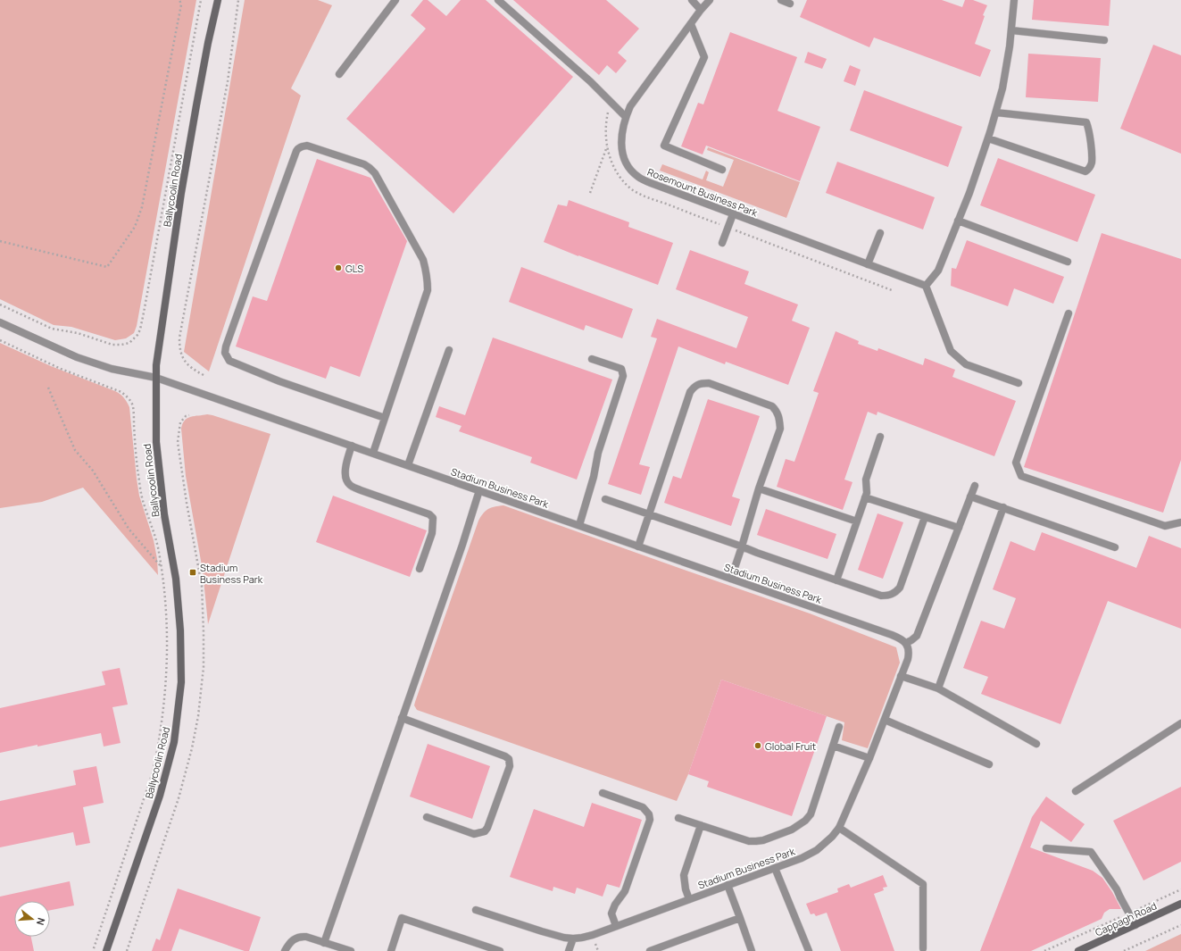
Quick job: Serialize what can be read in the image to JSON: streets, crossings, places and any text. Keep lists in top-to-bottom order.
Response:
{
  "streets": {
    "street": [
      "Ballycoolin Road",
      "Rosemount Business Park",
      "Stadium Business Park",
      "Cappagh Road"
    ]
  },
  "crossings": [
    ["Ballycoolin Road", "Stadium Business Park"]
  ],
  "places": {
    "other": ["GLS", "Global Fruit"],
    "transit": ["Stadium Business Park"]
  },
  "north": "right"
}
